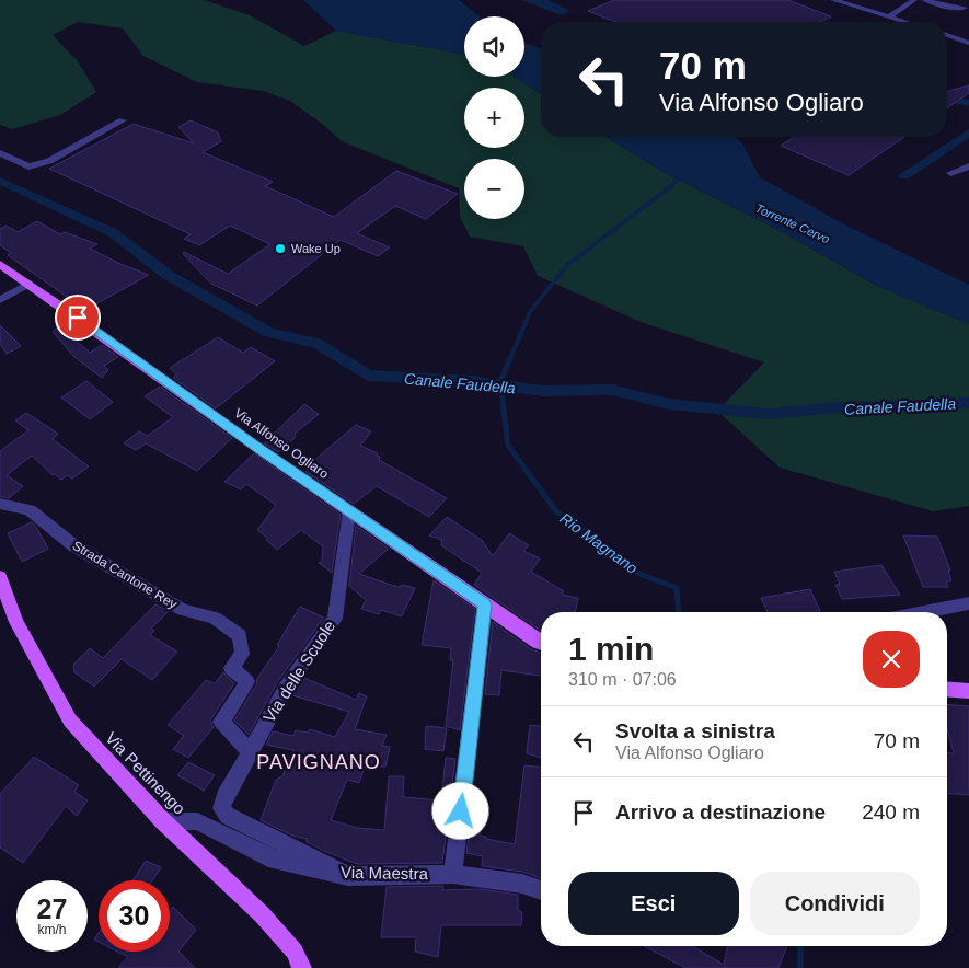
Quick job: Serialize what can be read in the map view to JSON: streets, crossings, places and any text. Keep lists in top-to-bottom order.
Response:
{
  "streets": {
    "main road": ["Via Alfonso Ogliaro", "Via Pettinengo"],
    "street": ["Strada Cantone Rey", "Via delle Scuole", "Via Maestra"]
  },
  "crossings": [
    ["Via Alfonso Ogliaro", "Via delle Scuole"],
    ["Strada Cantone Rey", "Via delle Scuole"],
    ["Via delle Scuole", "Via Maestra"],
    ["Via Pettinengo", "Via Maestra"]
  ],
  "districts": ["PAVIGNANO"],
  "water": ["Torrente Cervo", "Canale Faudella", "Rio Magnano"],
  "places": ["Wake Up"],
  "page": {
    "map_buttons": ["+", "−"],
    "turn": ["70 m", "Via Alfonso Ogliaro"],
    "heading": ["1 min", "310 m · 07:06"],
    "list": [
      {
        "name": "Svolta a sinistra",
        "note": "Via Alfonso Ogliaro",
        "value": "70 m"
      },
      {
        "name": "Arrivo a destinazione",
        "value": "240 m"
      }
    ],
    "buttons": ["Esci", "Condividi"],
    "speed": "27 km/h",
    "limit": "30"
  }
}
